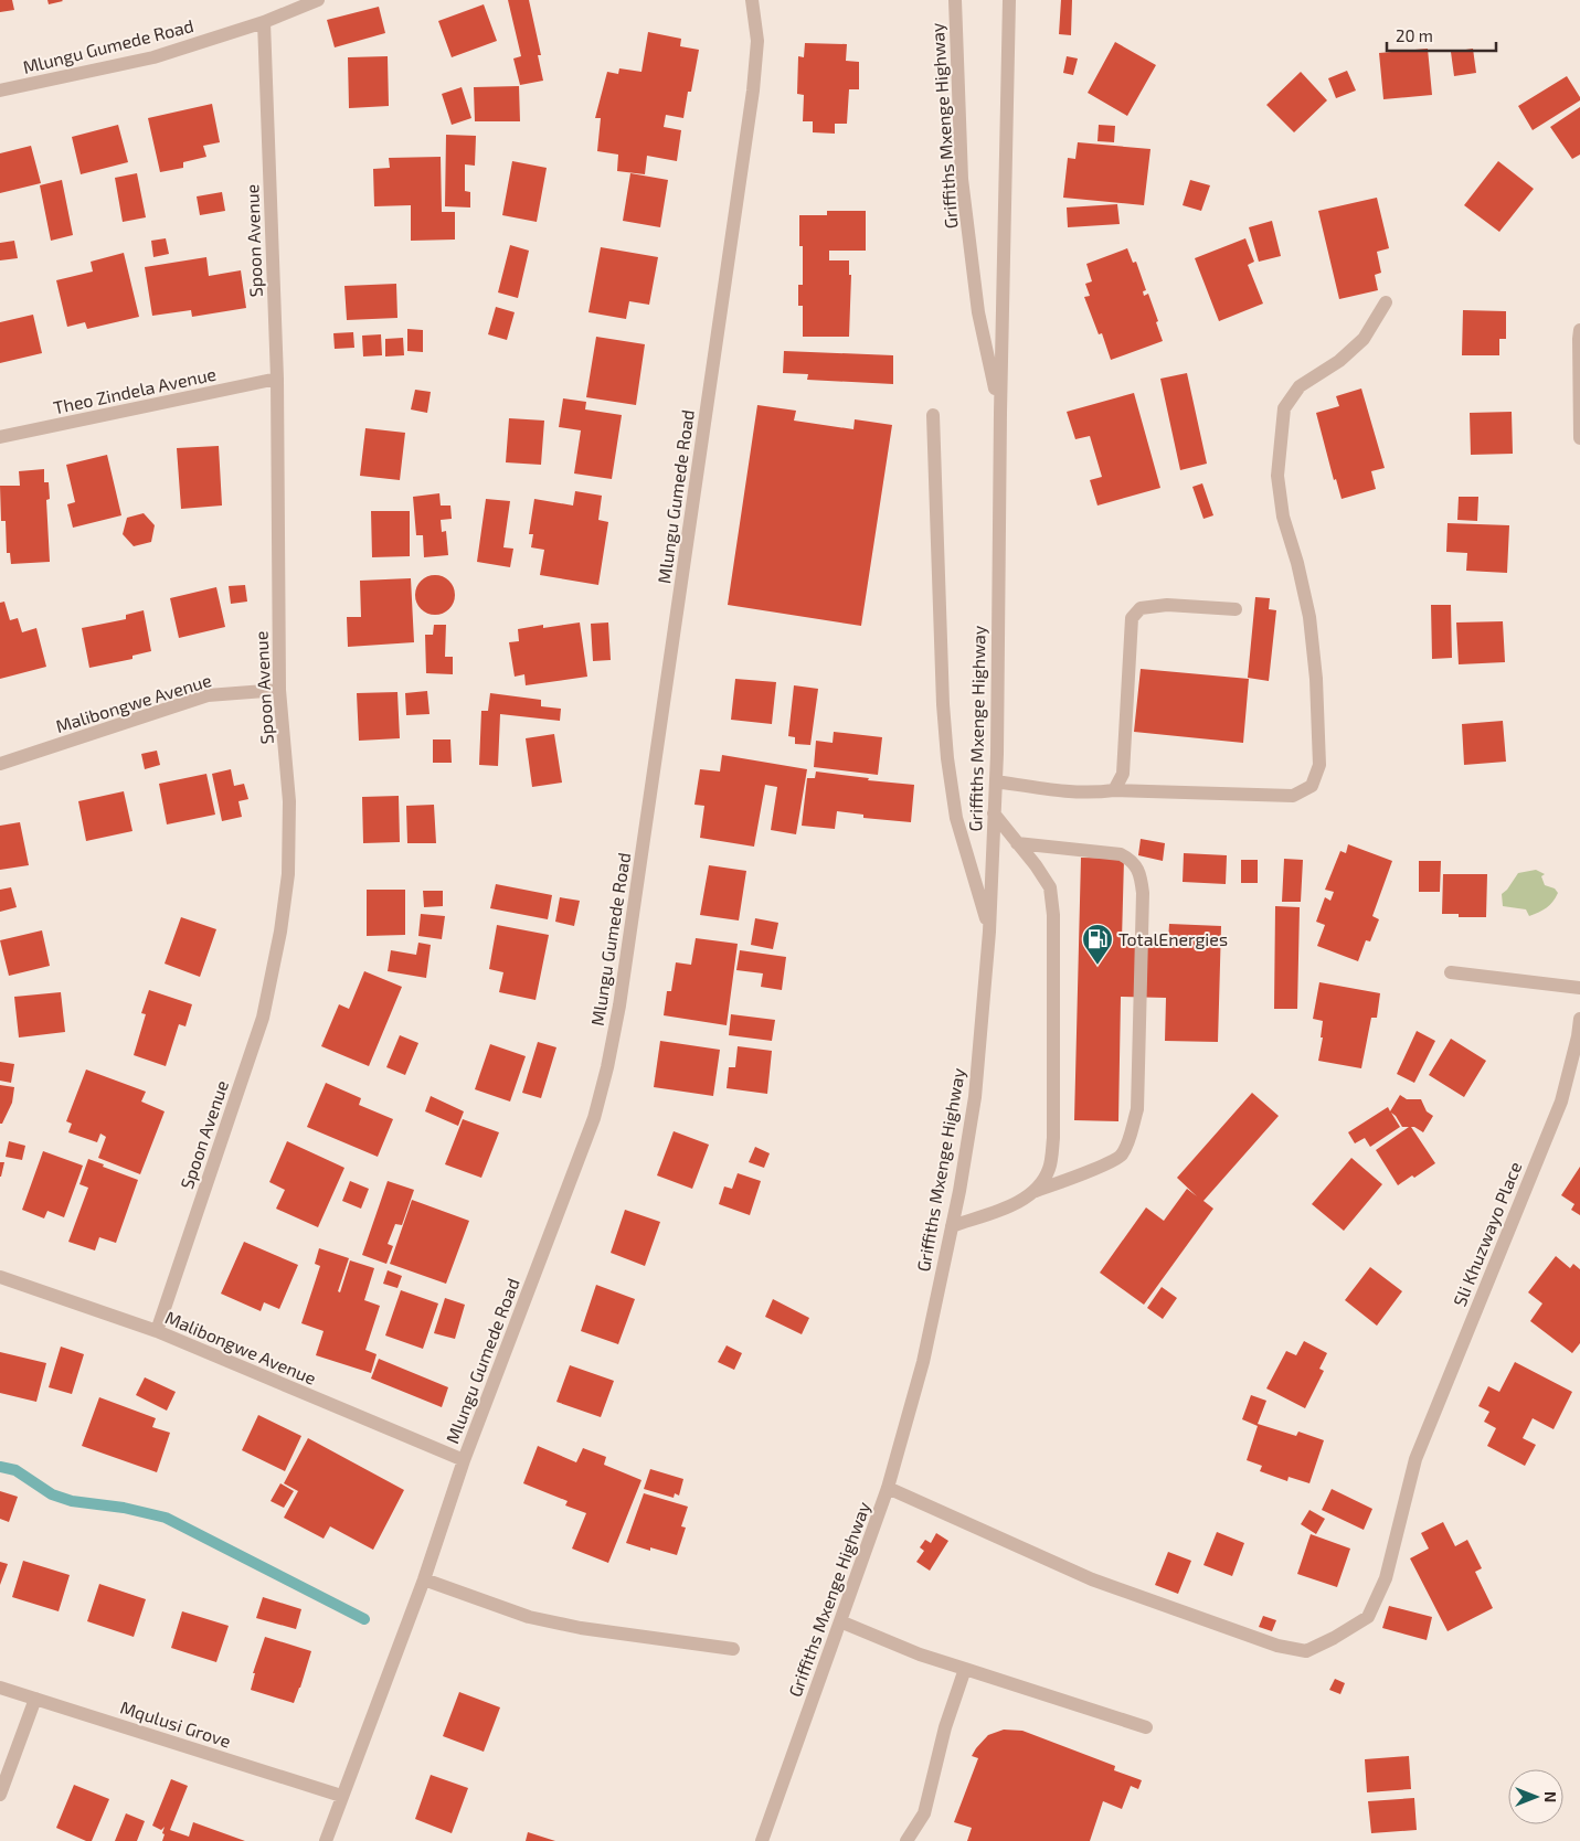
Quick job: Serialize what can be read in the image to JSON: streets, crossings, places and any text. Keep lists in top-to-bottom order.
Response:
{
  "streets": {
    "street": [
      "Mlungu Gumede Road",
      "Griffiths Mxenge Highway",
      "Spoon Avenue",
      "Theo Zindela Avenue",
      "Malibongwe Avenue",
      "Sli Khuzwayo Place",
      "Mqulusi Grove"
    ]
  },
  "crossings": [
    ["Mlungu Gumede Road", "Spoon Avenue"],
    ["Mlungu Gumede Road", "Malibongwe Avenue"],
    ["Mlungu Gumede Road", "Mqulusi Grove"],
    ["Griffiths Mxenge Highway", "Sli Khuzwayo Place"],
    ["Spoon Avenue", "Theo Zindela Avenue"],
    ["Spoon Avenue", "Malibongwe Avenue"]
  ],
  "places": {
    "fuel station": ["TotalEnergies"]
  },
  "scale_bar": "20 m",
  "north": "right"
}
